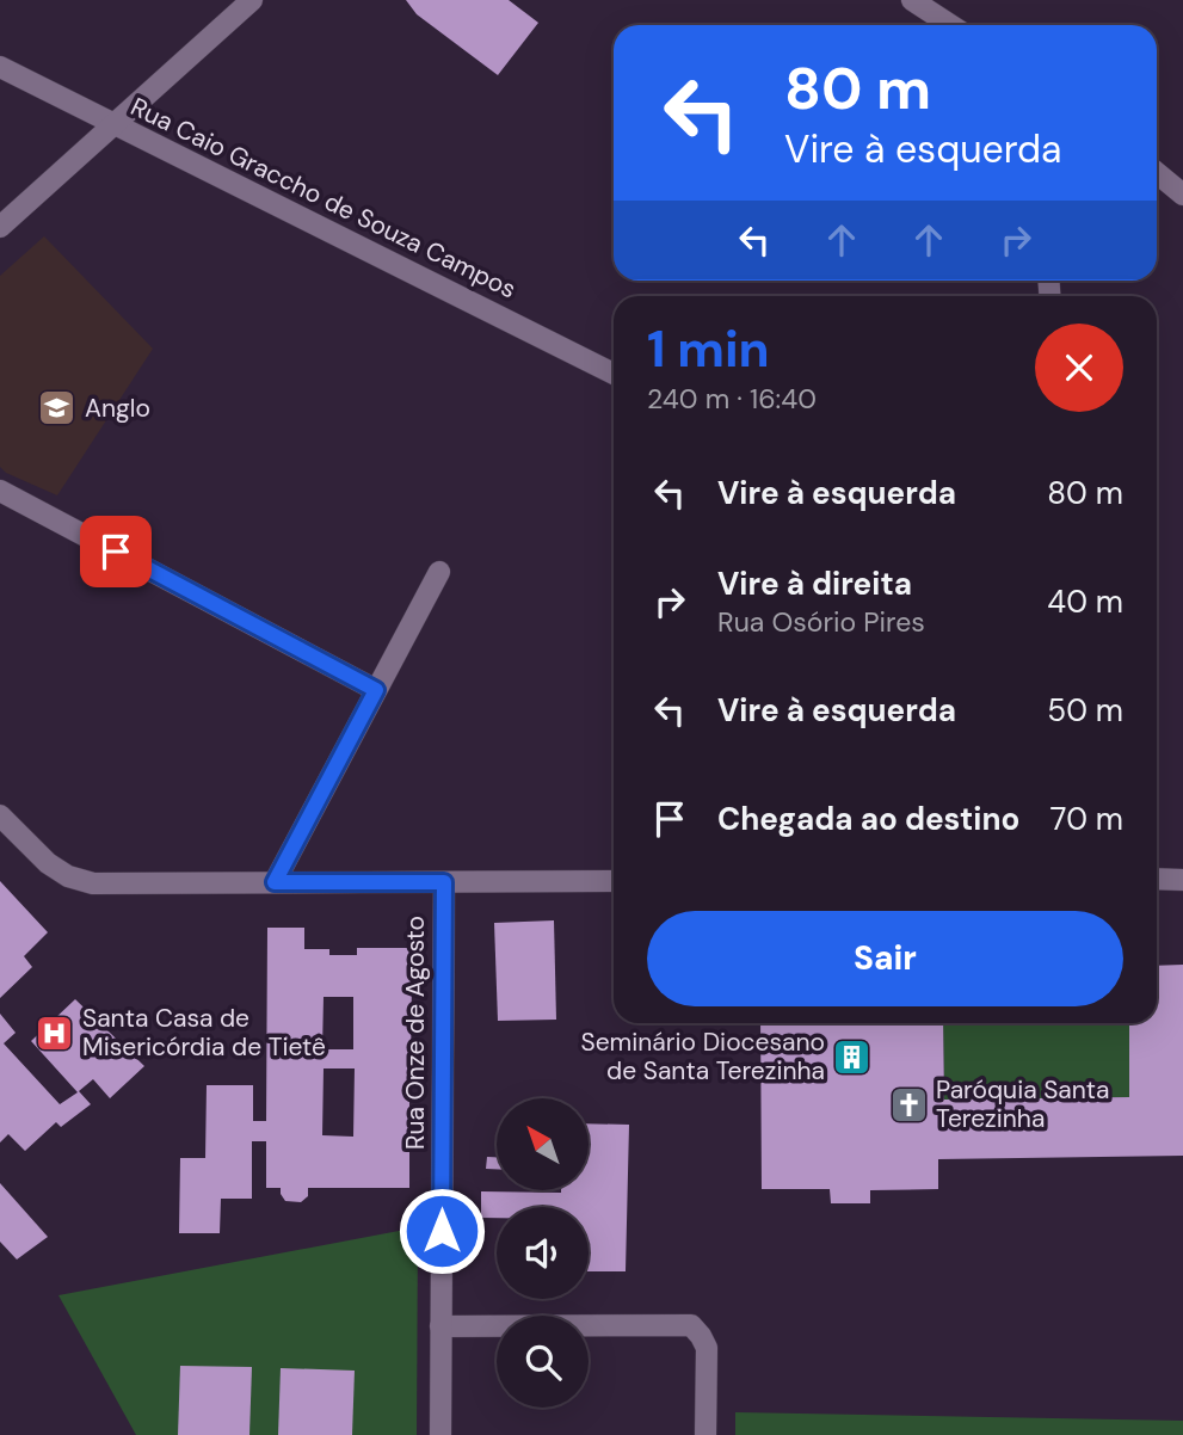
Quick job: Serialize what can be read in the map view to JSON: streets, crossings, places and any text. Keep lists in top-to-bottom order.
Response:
{
  "streets": {
    "street": ["Rua Caio Graccho de Souza Campos", "Rua Onze de Agosto"]
  },
  "places": {
    "school or university": ["Anglo"],
    "hospital": ["Santa Casa de Misericórdia de Tietê"],
    "building": ["Seminário Diocesano de Santa Terezinha"],
    "church": ["Paróquia Santa Terezinha"]
  },
  "north": "top left",
  "page": {
    "turn": ["80 m", "Vire à esquerda"],
    "heading": ["1 min", "240 m · 16:40"],
    "list": [
      {
        "name": "Vire à esquerda",
        "value": "80 m"
      },
      {
        "name": "Vire à direita",
        "note": "Rua Osório Pires",
        "value": "40 m"
      },
      {
        "name": "Vire à esquerda",
        "value": "50 m"
      },
      {
        "name": "Chegada ao destino",
        "value": "70 m"
      }
    ],
    "buttons": "Sair"
  }
}
